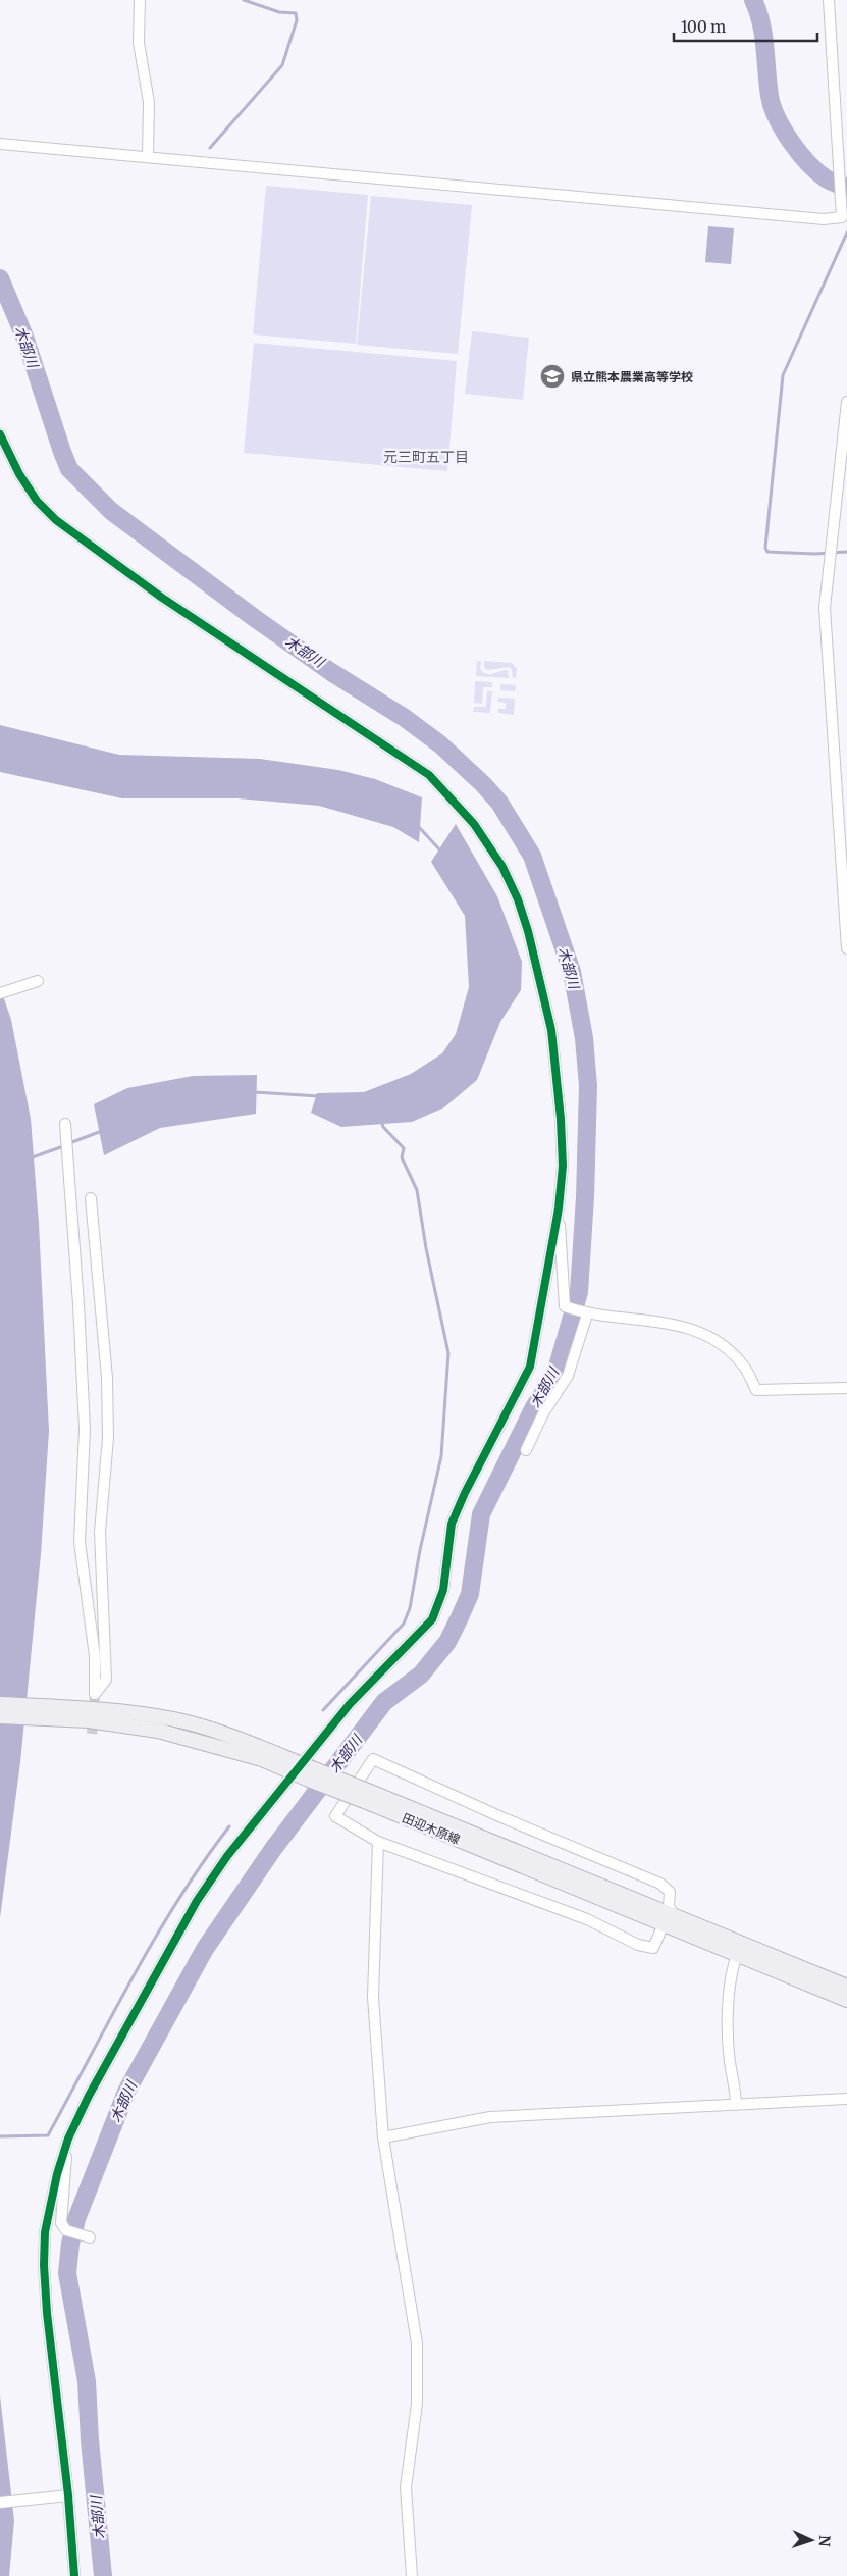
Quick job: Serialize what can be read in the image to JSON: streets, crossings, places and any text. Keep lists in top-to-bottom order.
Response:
{
  "streets": {
    "main road": ["田迎木原線"]
  },
  "districts": ["元三町五丁目"],
  "water": ["木部川"],
  "places": {
    "school or university": ["県立熊本農業高等学校"]
  },
  "scale_bar": "100 m",
  "north": "right"
}
